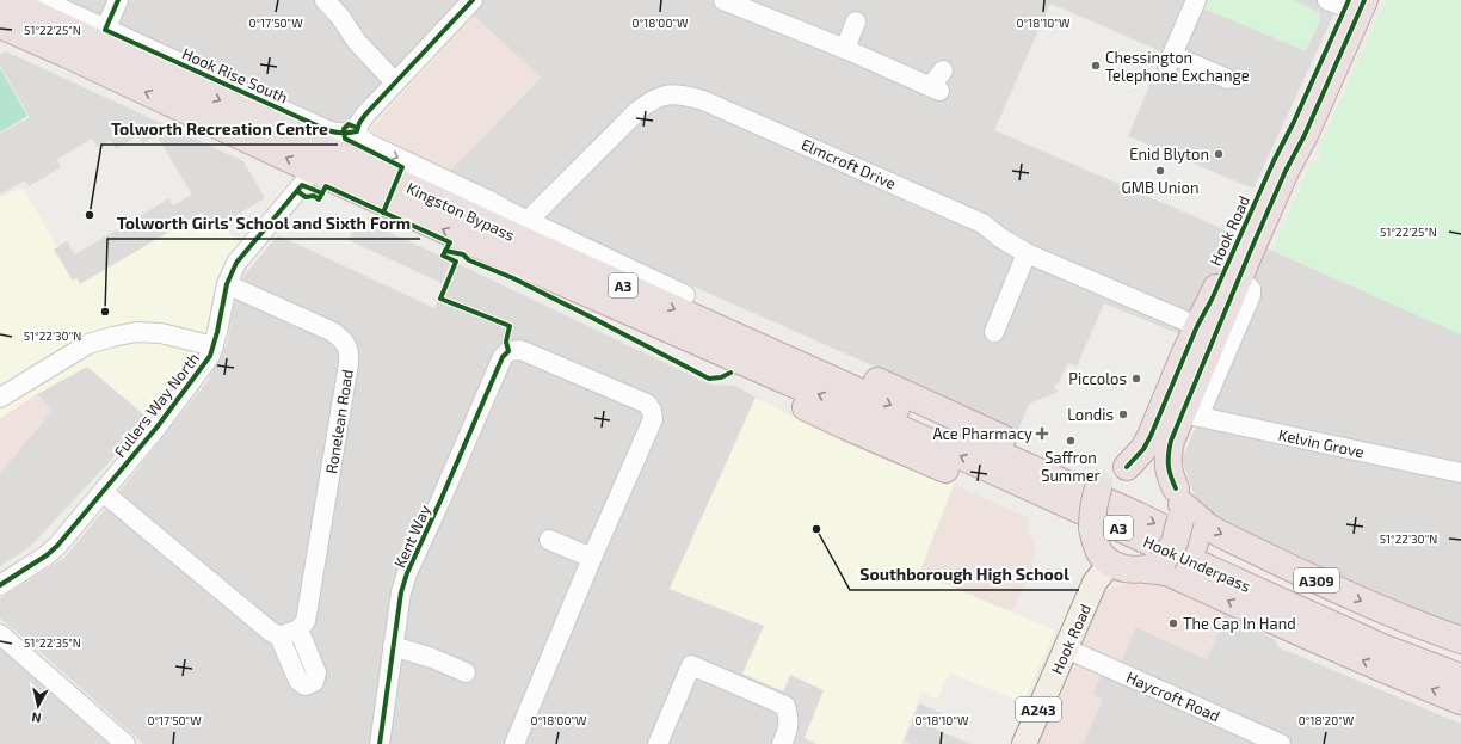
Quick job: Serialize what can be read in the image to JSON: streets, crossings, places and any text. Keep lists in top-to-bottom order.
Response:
{
  "streets": {
    "highway": [
      "Kingston Bypass",
      "Hook Road",
      "A3",
      "Hook Underpass",
      "A309"
    ],
    "main road": ["A243"],
    "street": [
      "Hook Rise South",
      "Elmcroft Drive",
      "Fullers Way North",
      "Ronelean Road",
      "Kelvin Grove",
      "Kent Way",
      "Haycroft Road"
    ]
  },
  "crossings": [
    ["Elmcroft Drive", "Hook Road"],
    ["Kingston Bypass", "Fullers Way North"],
    ["Kingston Bypass", "Hook Underpass"],
    ["Hook Road", "A309"],
    ["Hook Road", "Haycroft Road"],
    ["Fullers Way North", "Ronelean Road"]
  ],
  "places": {
    "other": [
      "Chessington Telephone Exchange",
      "Enid Blyton",
      "GMB Union",
      "Tolworth Recreation Centre",
      "Tolworth Girls' School and Sixth Form",
      "Piccolos",
      "Londis",
      "Saffron Summer",
      "Southborough High School",
      "The Cap In Hand"
    ],
    "health": ["Ace Pharmacy"]
  },
  "north": "bottom",
  "coordinates": [
    "0°17'50\"W",
    "0°18'00\"W",
    "0°18'10\"W",
    "51°22'25\"N",
    "51°22'30\"N",
    "51°22'35\"N",
    "0°18'20\"W"
  ]
}
